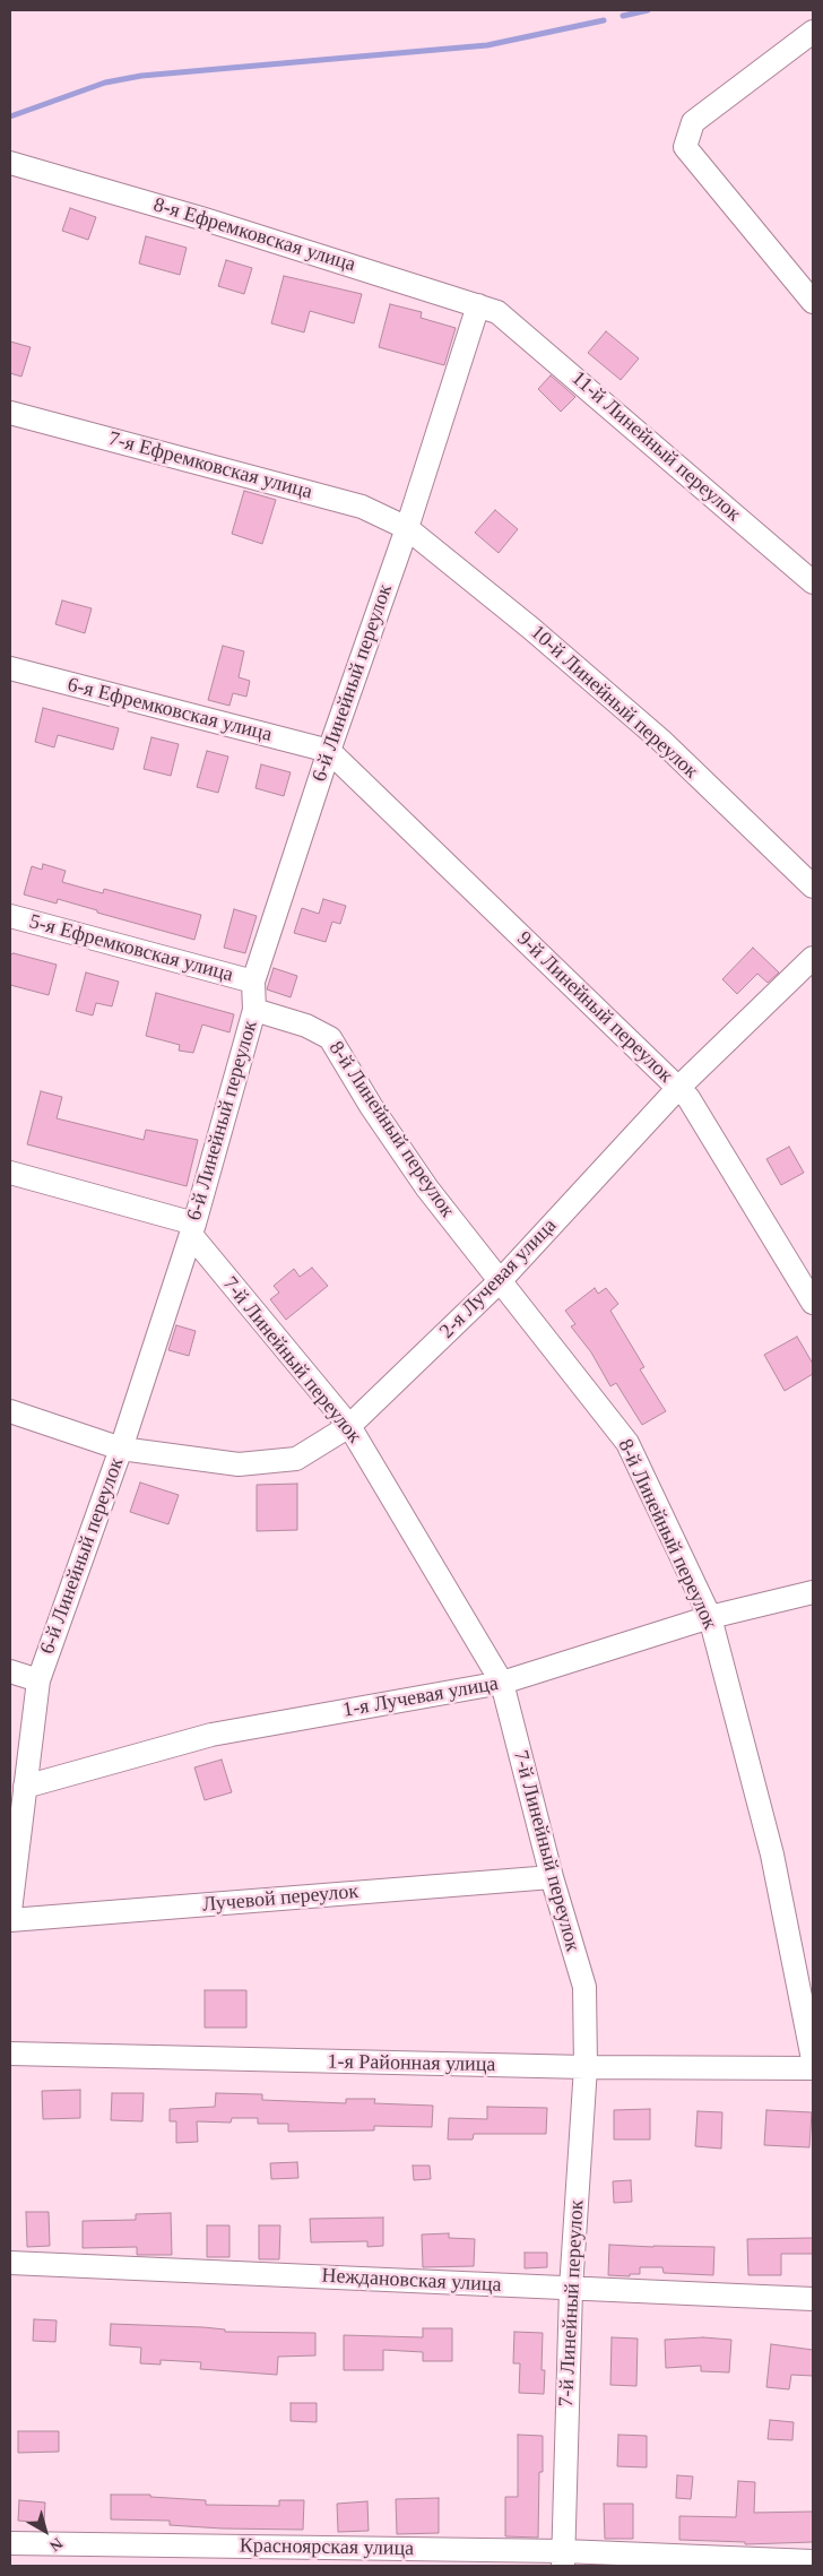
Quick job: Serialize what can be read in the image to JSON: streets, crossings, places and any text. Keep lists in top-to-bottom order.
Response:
{
  "streets": {
    "street": [
      "8-я Ефремковская улица",
      "11-й Линейный переулок",
      "7-я Ефремковская улица",
      "6-й Линейный переулок",
      "10-й Линейный переулок",
      "6-я Ефремковская улица",
      "5-я Ефремковская улица",
      "9-й Линейный переулок",
      "8-й Линейный переулок",
      "2-я Лучевая улица",
      "7-й Линейный переулок",
      "1-я Лучевая улица",
      "Лучевой переулок",
      "1-я Районная улица",
      "Неждановская улица",
      "Красноярская улица"
    ]
  },
  "crossings": [
    ["8-я Ефремковская улица", "11-й Линейный переулок"],
    ["8-я Ефремковская улица", "6-й Линейный переулок"],
    ["11-й Линейный переулок", "6-й Линейный переулок"],
    ["7-я Ефремковская улица", "6-й Линейный переулок"],
    ["7-я Ефремковская улица", "10-й Линейный переулок"],
    ["6-й Линейный переулок", "10-й Линейный переулок"],
    ["6-й Линейный переулок", "6-я Ефремковская улица"],
    ["6-й Линейный переулок", "5-я Ефремковская улица"],
    ["6-й Линейный переулок", "9-й Линейный переулок"],
    ["6-й Линейный переулок", "8-й Линейный переулок"],
    ["6-й Линейный переулок", "2-я Лучевая улица"],
    ["6-й Линейный переулок", "7-й Линейный переулок"],
    ["6-й Линейный переулок", "1-я Лучевая улица"],
    ["6-я Ефремковская улица", "9-й Линейный переулок"],
    ["9-й Линейный переулок", "2-я Лучевая улица"],
    ["8-й Линейный переулок", "2-я Лучевая улица"],
    ["8-й Линейный переулок", "1-я Лучевая улица"],
    ["2-я Лучевая улица", "7-й Линейный переулок"],
    ["7-й Линейный переулок", "1-я Лучевая улица"],
    ["7-й Линейный переулок", "Лучевой переулок"],
    ["7-й Линейный переулок", "1-я Районная улица"],
    ["7-й Линейный переулок", "Неждановская улица"],
    ["7-й Линейный переулок", "Красноярская улица"]
  ],
  "north": "bottom right"
}
